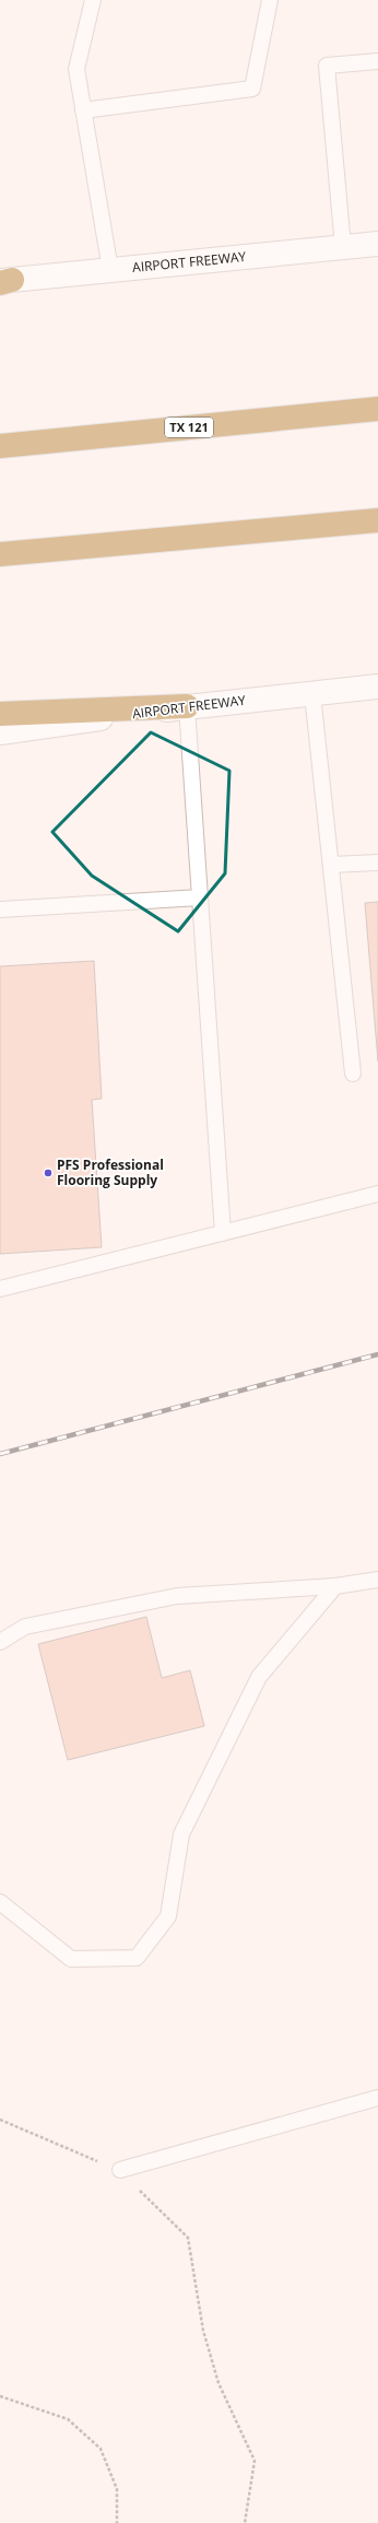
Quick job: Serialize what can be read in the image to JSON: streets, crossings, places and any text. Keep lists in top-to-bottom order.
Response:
{
  "streets": {
    "highway": ["TX 121"],
    "main road": ["AIRPORT FREEWAY"]
  },
  "places": ["PFS Professional Flooring Supply"]
}
